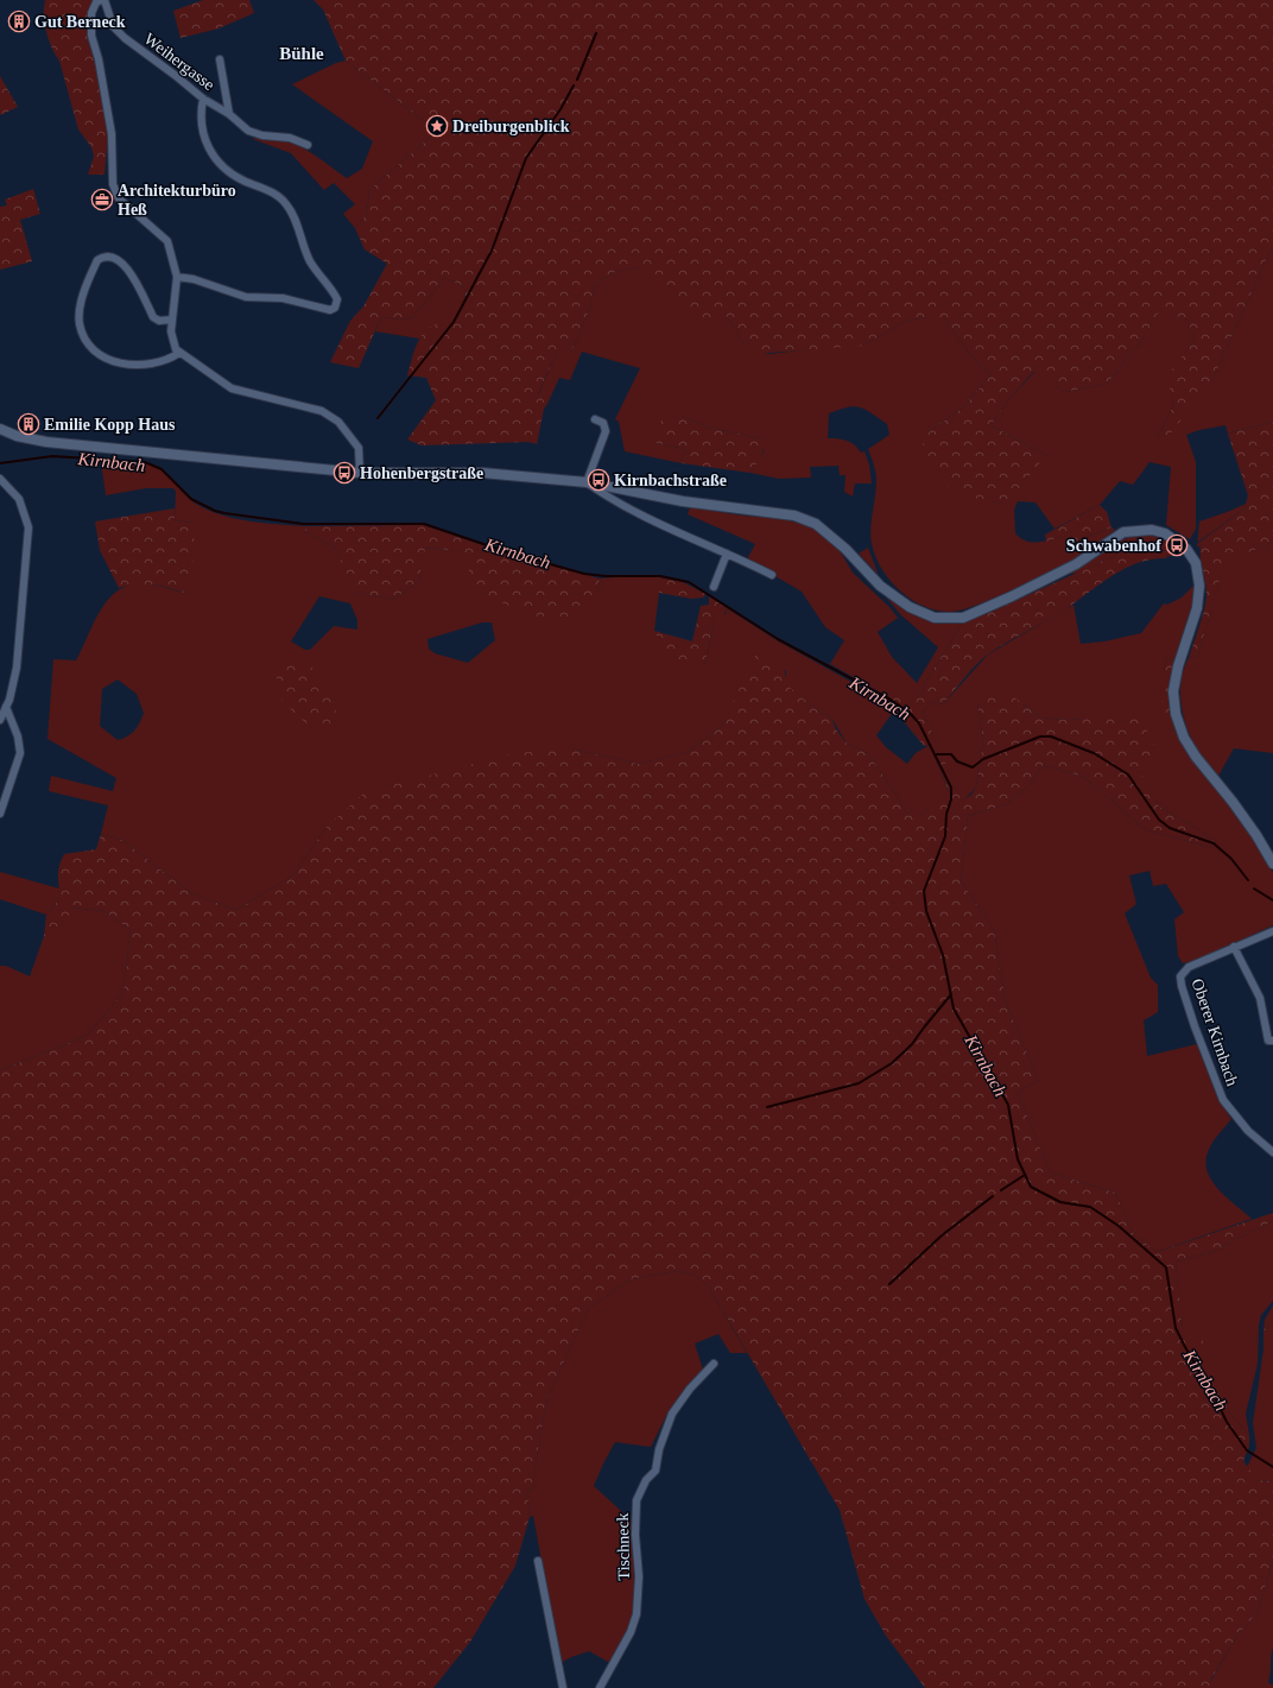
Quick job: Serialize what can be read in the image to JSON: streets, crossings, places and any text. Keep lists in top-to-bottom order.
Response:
{
  "streets": {
    "street": ["Weihergasse", "Oberer Kirnbach", "Tischneck"]
  },
  "districts": ["Bühle"],
  "water": ["Kirnbach"],
  "places": {
    "building": ["Gut Berneck", "Emilie Kopp Haus"],
    "place": ["Dreiburgenblick"],
    "office": ["Architekturbüro Heß"],
    "bus stop": ["Hohenbergstraße", "Kirnbachstraße", "Schwabenhof"]
  }
}
